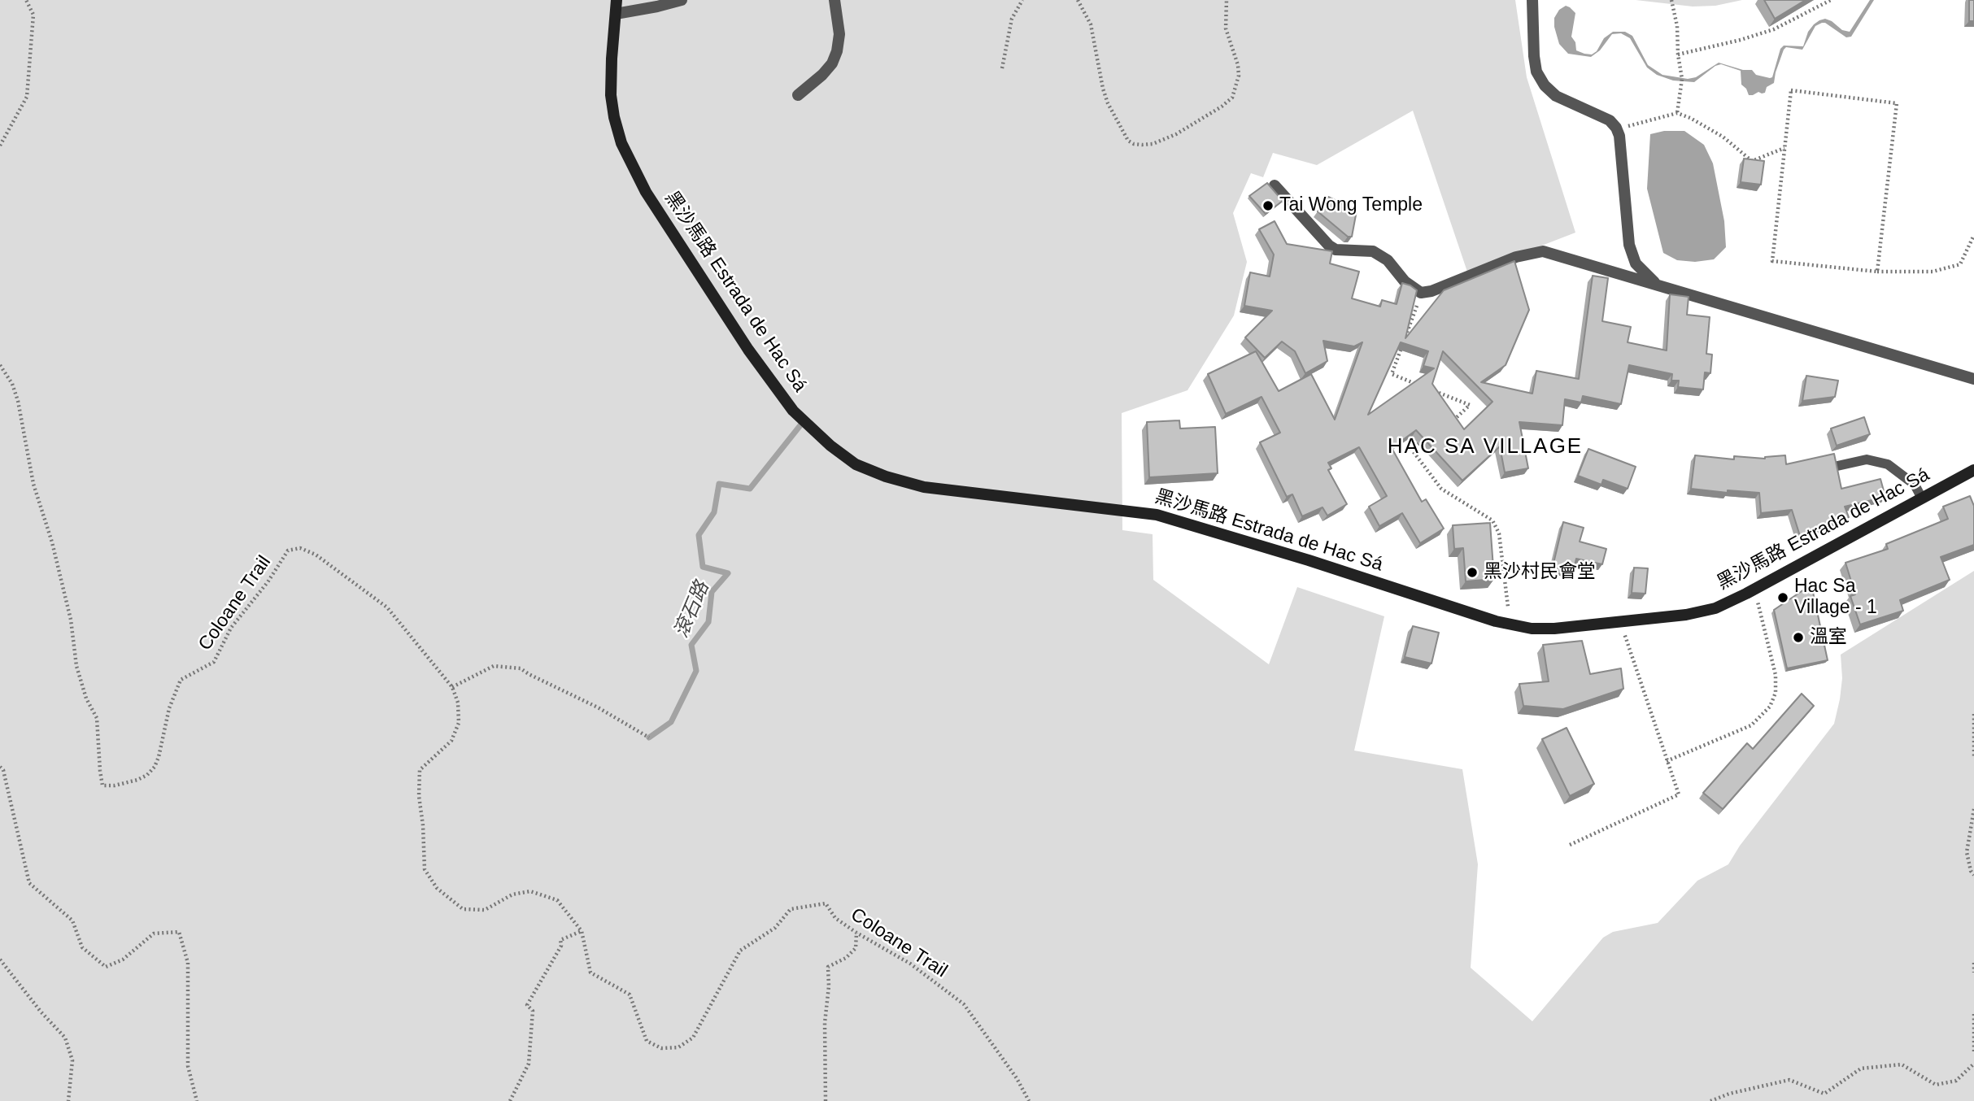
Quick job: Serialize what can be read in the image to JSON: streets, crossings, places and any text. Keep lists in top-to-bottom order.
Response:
{
  "streets": {
    "main road": ["黑沙馬路 Estrada de Hac Sá"],
    "path": ["Coloane Trail"]
  },
  "districts": ["HAC SA VILLAGE"],
  "water": ["滾石路"],
  "places": [
    "Tai Wong Temple",
    "黑沙村民會堂",
    "Hac Sa Village - 1",
    "溫室"
  ]
}
